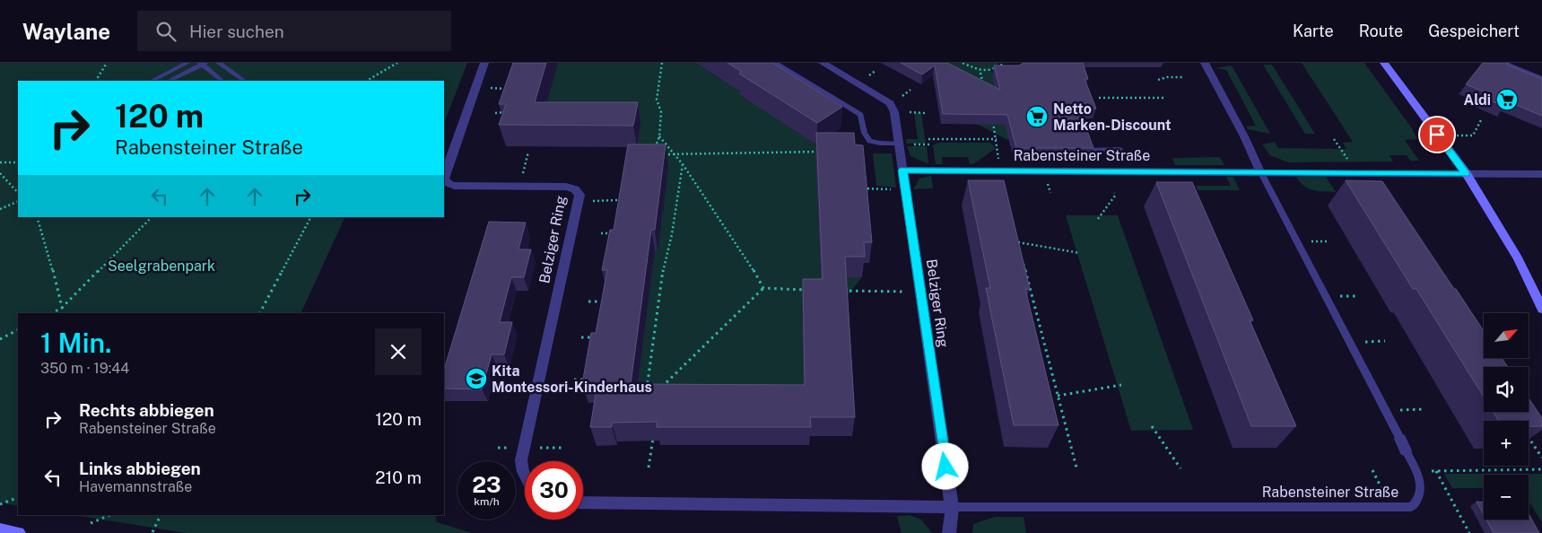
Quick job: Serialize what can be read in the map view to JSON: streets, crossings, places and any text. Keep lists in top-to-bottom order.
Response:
{
  "streets": {
    "street": ["Rabensteiner Straße", "Belziger Ring"]
  },
  "crossings": [
    ["Rabensteiner Straße", "Belziger Ring"]
  ],
  "parks": ["Seelgrabenpark"],
  "places": {
    "supermarket": ["Aldi", "Netto Marken-Discount"],
    "school or university": ["Kita Montessori-Kinderhaus"]
  },
  "north": "top right",
  "page": {
    "header": "Waylane",
    "search": "Hier suchen",
    "nav": ["Karte", "Route", "Gespeichert"],
    "turn": ["120 m", "Rabensteiner Straße"],
    "map_buttons": ["+", "−"],
    "heading": ["1 Min.", "350 m · 19:44"],
    "list": [
      {
        "name": "Rechts abbiegen",
        "note": "Rabensteiner Straße",
        "value": "120 m"
      },
      {
        "name": "Links abbiegen",
        "note": "Havemannstraße",
        "value": "210 m"
      }
    ],
    "speed": "23 km/h",
    "limit": "30"
  }
}
